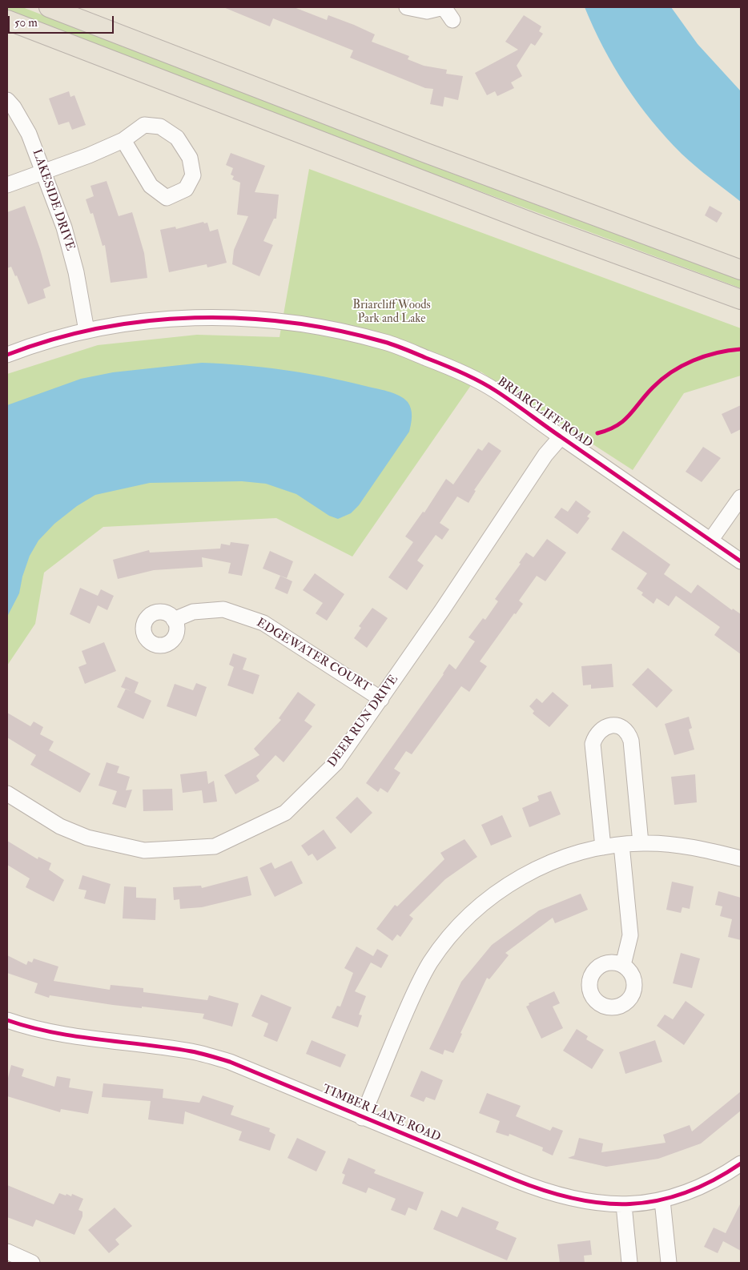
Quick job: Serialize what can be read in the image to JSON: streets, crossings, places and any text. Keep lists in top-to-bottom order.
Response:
{
  "streets": {
    "street": [
      "LAKESIDE DRIVE",
      "BRIARCLIFF ROAD",
      "EDGEWATER COURT",
      "DEER RUN DRIVE",
      "TIMBER LANE ROAD"
    ]
  },
  "crossings": [
    ["LAKESIDE DRIVE", "BRIARCLIFF ROAD"],
    ["BRIARCLIFF ROAD", "DEER RUN DRIVE"],
    ["EDGEWATER COURT", "DEER RUN DRIVE"]
  ],
  "parks": ["Briarcliff Woods Park and Lake"],
  "scale_bar": "50 m"
}
